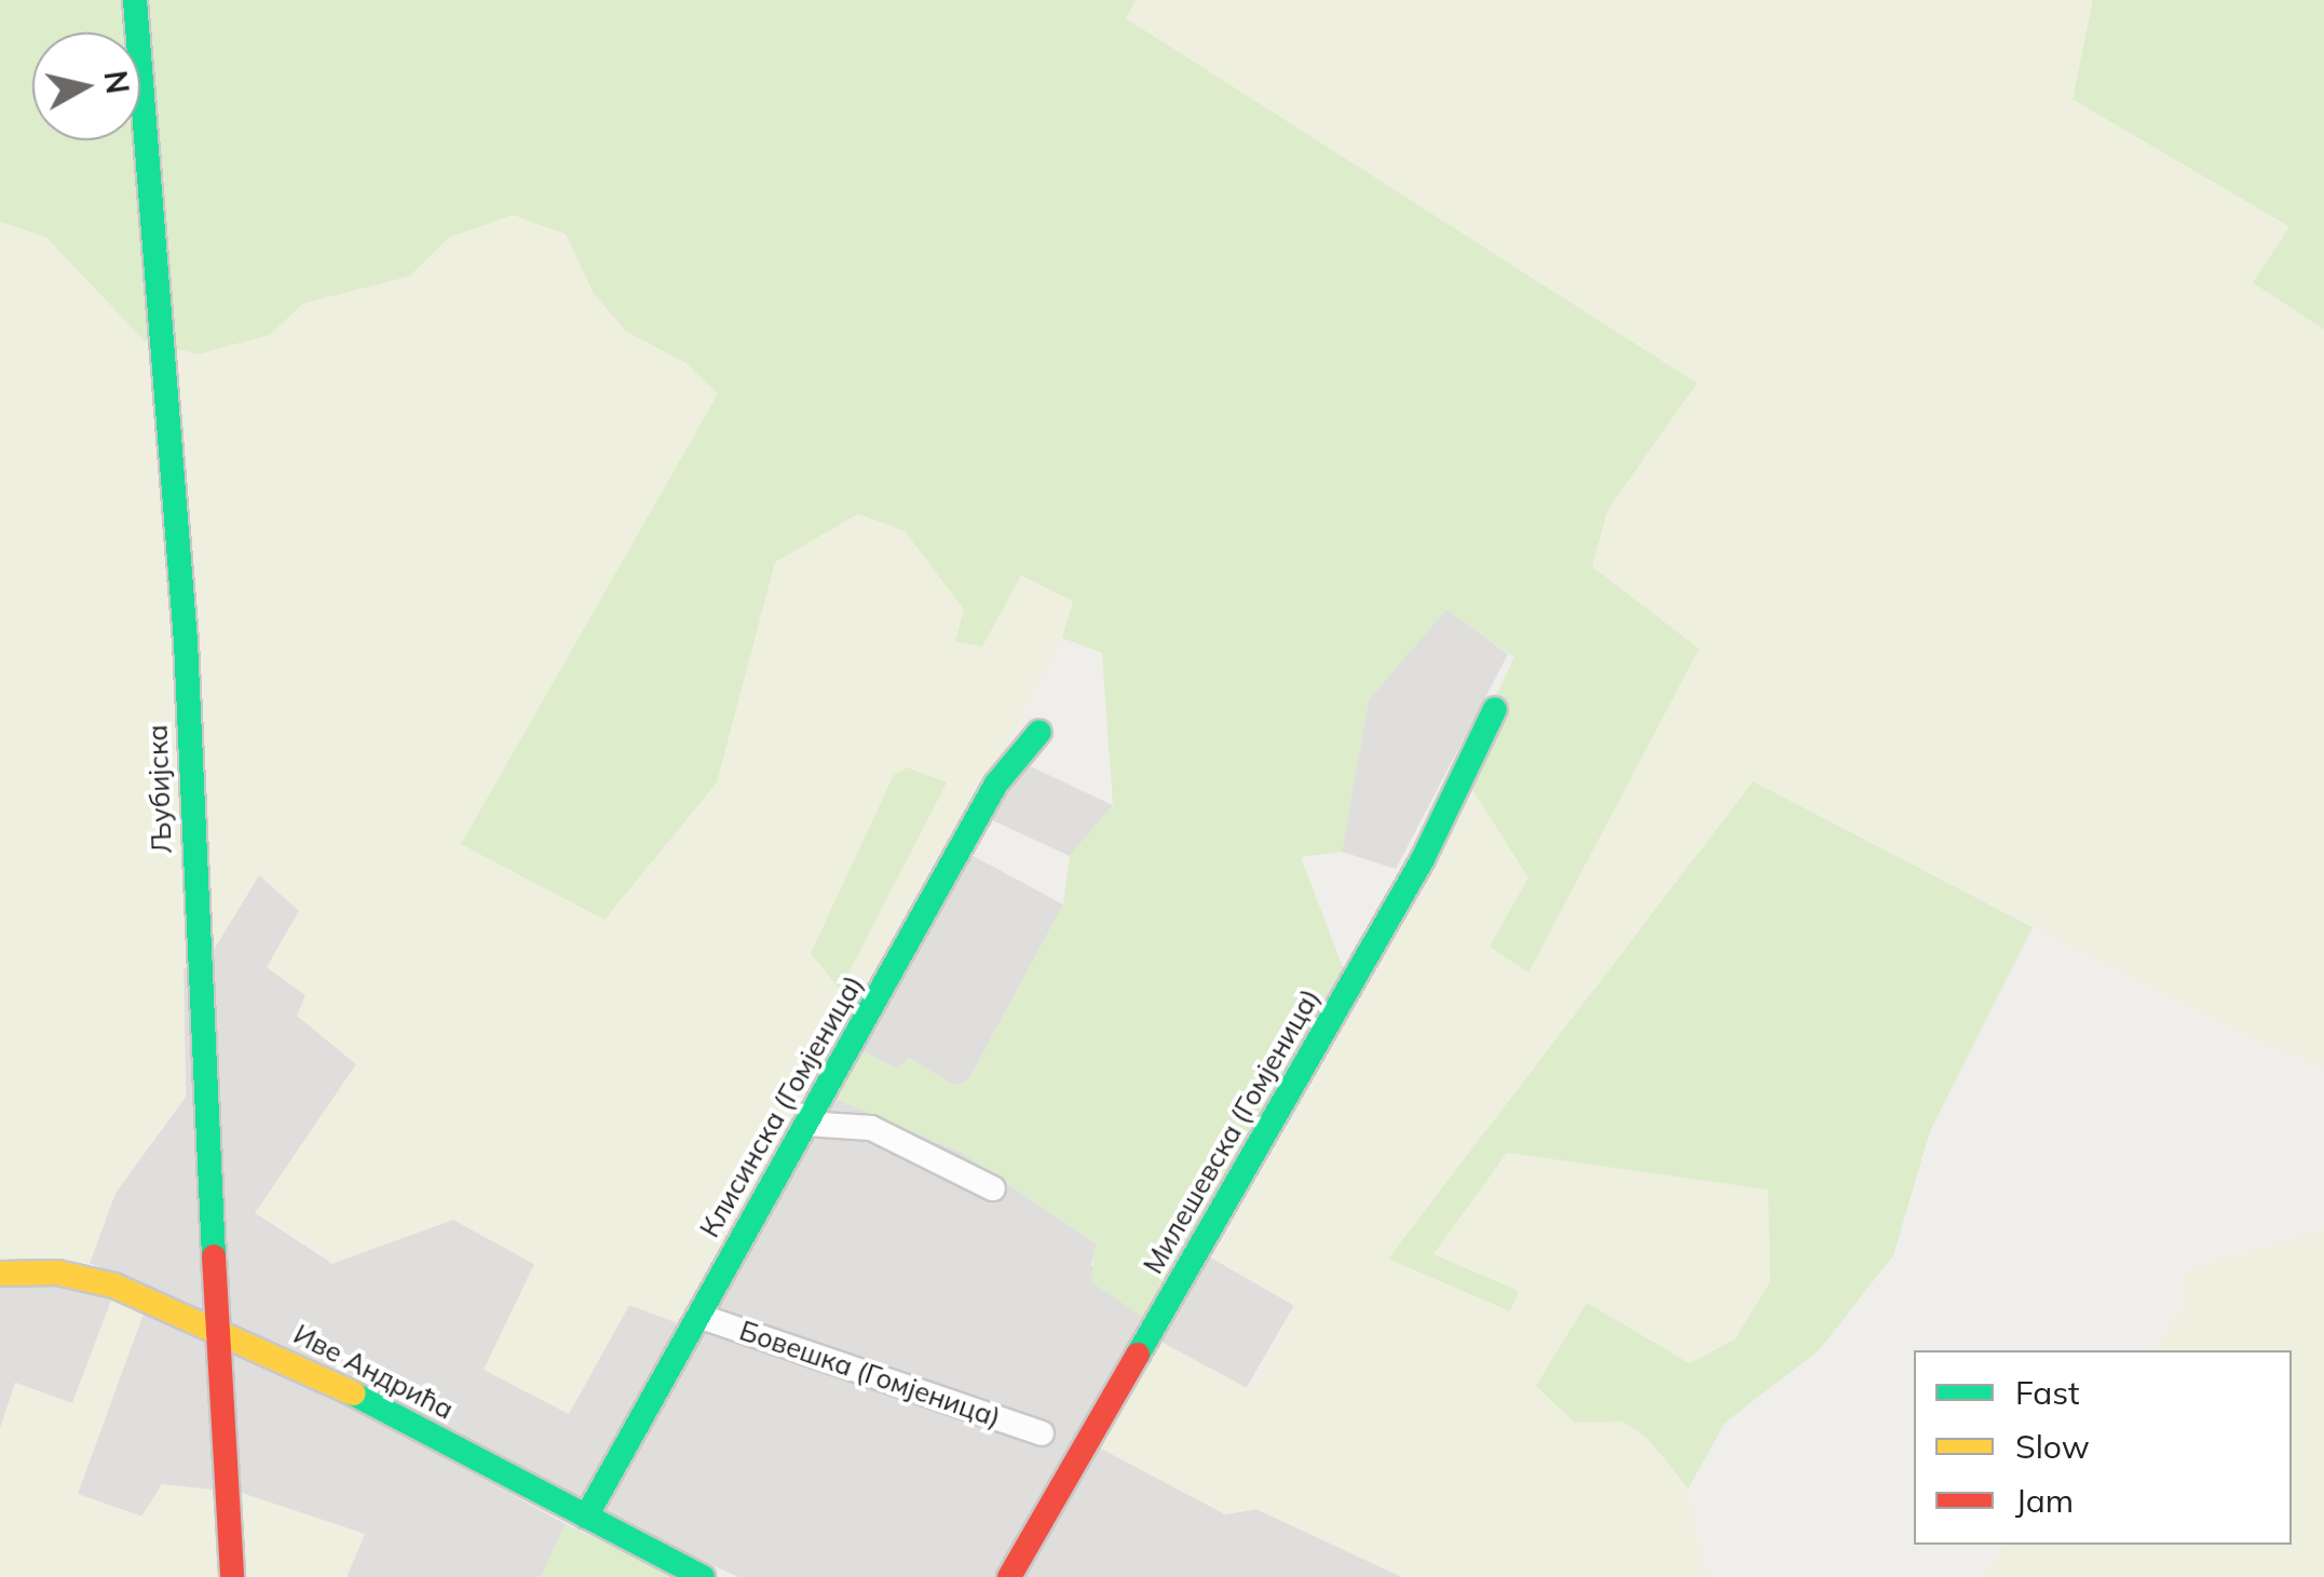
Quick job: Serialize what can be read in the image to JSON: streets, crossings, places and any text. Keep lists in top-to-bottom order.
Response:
{
  "streets": {
    "street": [
      "Љубијска",
      "Клисинска (Гомјеница)",
      "Милешевска (Гомјеница)",
      "Иве Андрића",
      "Бовешка (Гомјеница)"
    ]
  },
  "crossings": [
    ["Љубијска", "Иве Андрића"],
    ["Клисинска (Гомјеница)", "Иве Андрића"],
    ["Клисинска (Гомјеница)", "Бовешка (Гомјеница)"]
  ],
  "legend": ["Fast", "Slow", "Jam"],
  "north": "right"
}
